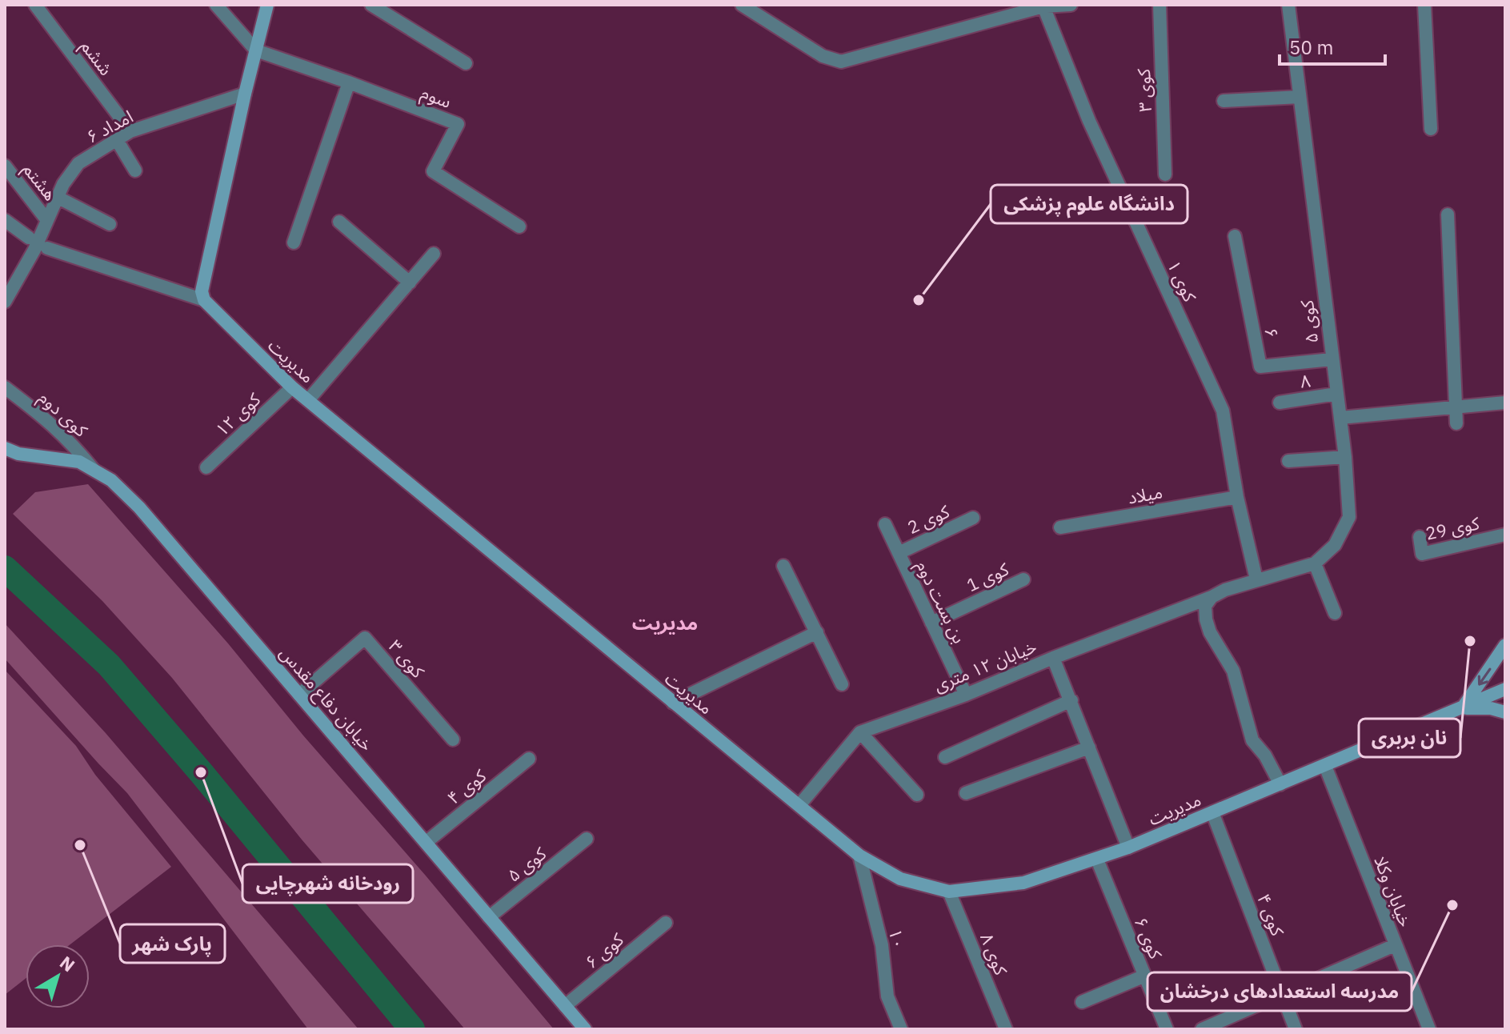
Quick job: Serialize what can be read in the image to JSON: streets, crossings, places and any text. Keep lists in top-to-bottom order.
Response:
{
  "streets": {
    "street": [
      "ششم",
      "کوی ۳",
      "سوم",
      "امداد ۶",
      "هشتم",
      "کوی ۱",
      "کوی ۵",
      "۶",
      "مدیریت",
      "۸",
      "کوی دوم",
      "کوی ۱۲",
      "میلاد",
      "کوی 2",
      "کوی 29",
      "کوی 1",
      "بن بست دوم",
      "خیابان ۱۲ متری",
      "خیابان دفاع مقدس",
      "کوی ۴",
      "خیابان وکلا",
      "کوی ۶",
      "۱۰",
      "کوی ۸"
    ]
  },
  "crossings": [
    ["ششم", "امداد ۶"],
    ["کوی ۳", "خیابان دفاع مقدس"],
    ["امداد ۶", "هشتم"],
    ["کوی ۱", "میلاد"],
    ["کوی ۱", "خیابان ۱۲ متری"],
    ["کوی ۵", "۶"],
    ["کوی ۵", "۸"],
    ["کوی ۵", "خیابان دفاع مقدس"],
    ["مدیریت", "کوی ۱۲"],
    ["مدیریت", "کوی ۴"],
    ["مدیریت", "خیابان وکلا"],
    ["مدیریت", "کوی ۶"],
    ["مدیریت", "۱۰"],
    ["مدیریت", "کوی ۸"],
    ["کوی دوم", "خیابان دفاع مقدس"],
    ["کوی 2", "بن بست دوم"],
    ["کوی 1", "بن بست دوم"],
    ["بن بست دوم", "خیابان ۱۲ متری"],
    ["خیابان دفاع مقدس", "کوی ۴"],
    ["خیابان دفاع مقدس", "کوی ۶"]
  ],
  "districts": ["مدیریت"],
  "places": [
    "دانشگاه علوم پزشکی",
    "نان بربری",
    "رودخانه شهرچایی",
    "پارک شهر",
    "مدرسه استعدادهای درخشان"
  ],
  "scale_bar": "50 m",
  "north": "top right"
}
